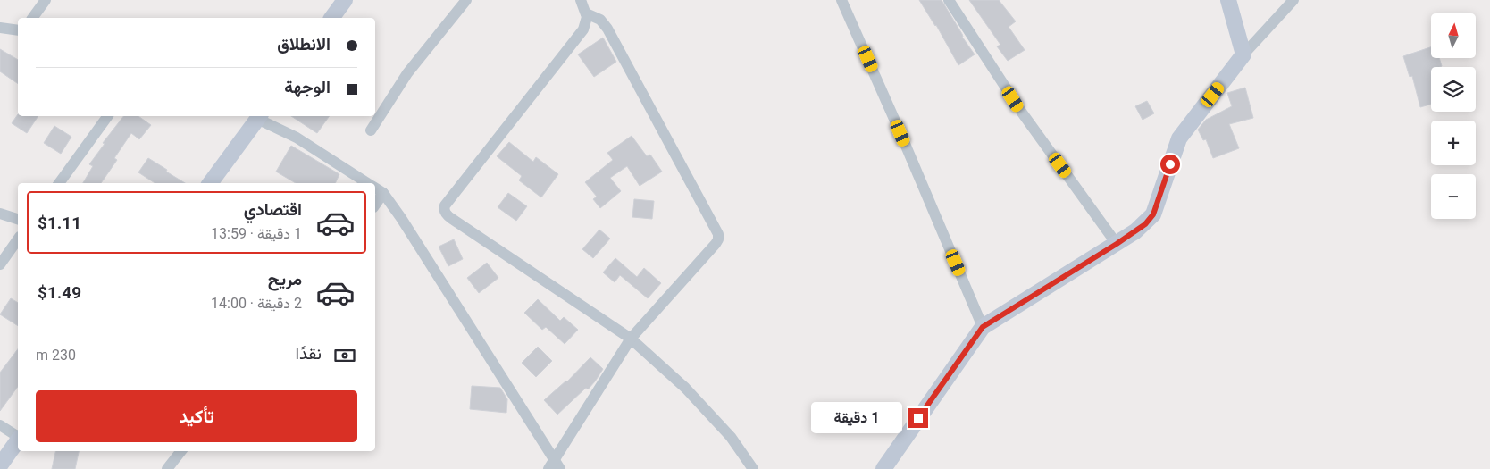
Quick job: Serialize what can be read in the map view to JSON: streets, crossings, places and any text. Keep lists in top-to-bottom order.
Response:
{
  "north": "top",
  "page": {
    "map_buttons": ["+", "−"],
    "banner": ["الانطلاق", "الوجهة"],
    "list": [
      {
        "name": "اقتصادي",
        "note": "1 دقيقة · 13:59",
        "value": "$1.11"
      },
      {
        "name": "مريح",
        "note": "2 دقيقة · 14:00",
        "value": "$1.49"
      }
    ],
    "pay": ["نقدًا", "230 m"],
    "buttons": "تأكيد",
    "bubble": "1 دقيقة"
  }
}
